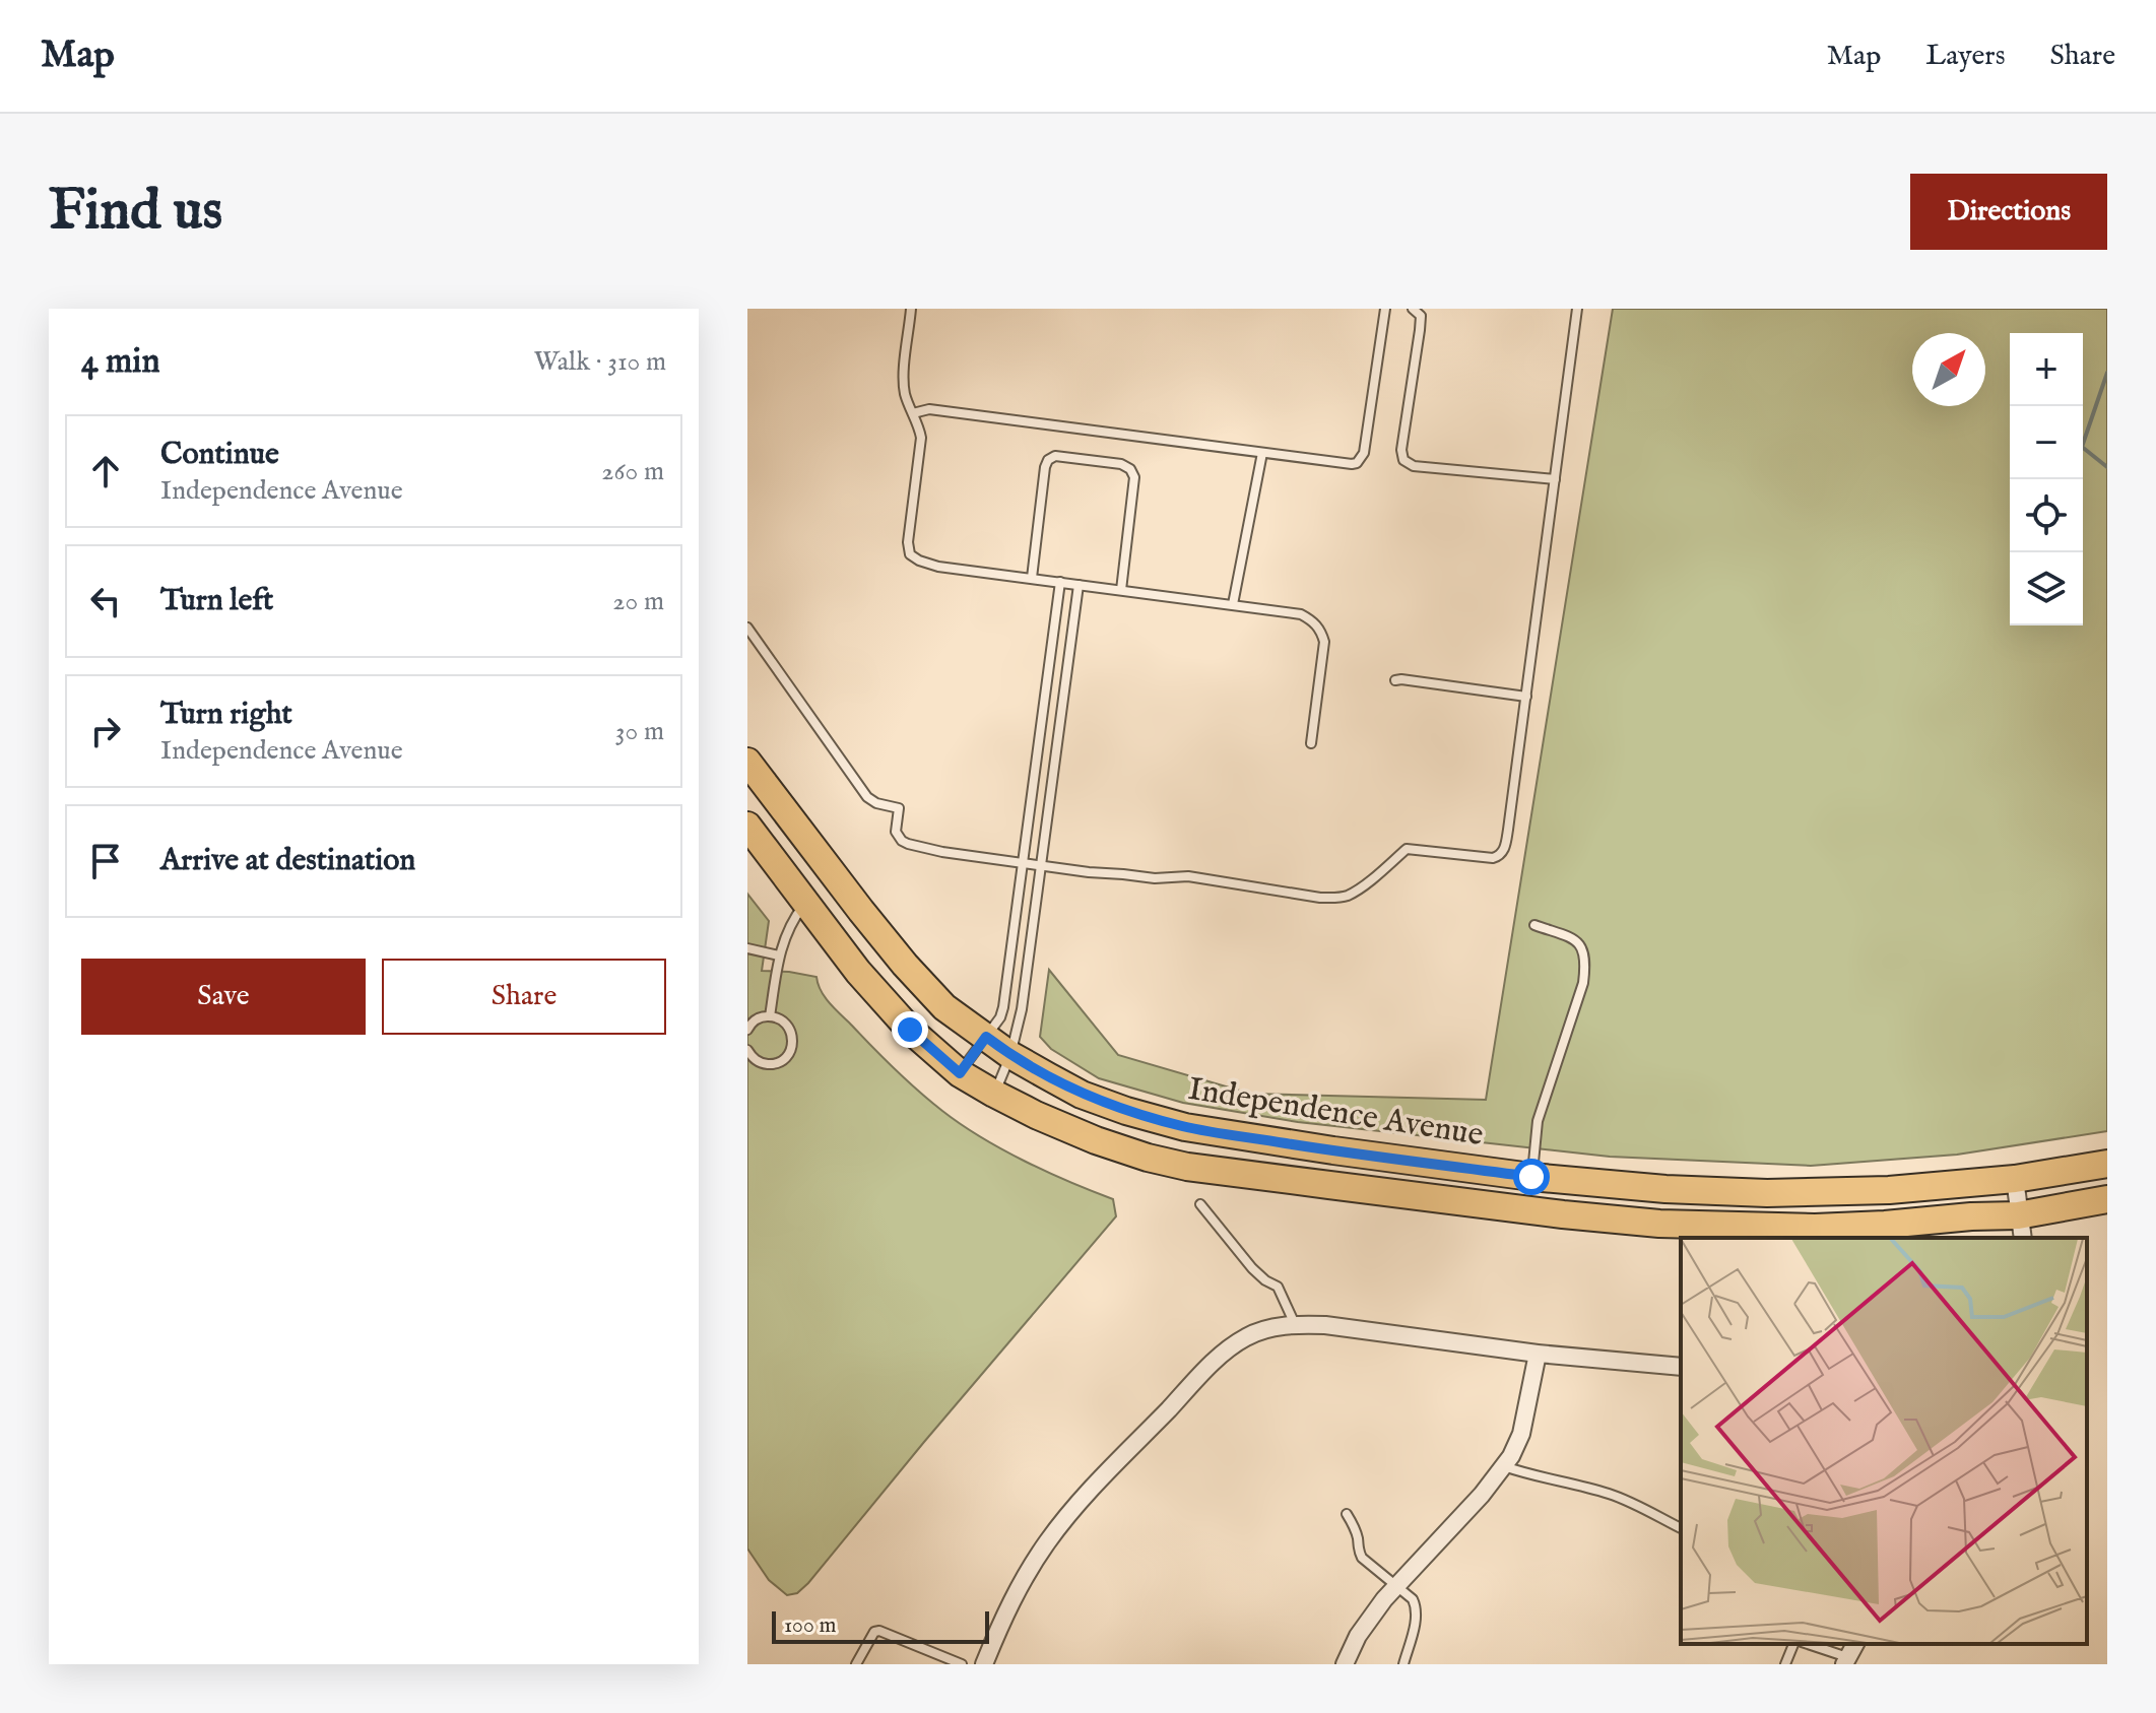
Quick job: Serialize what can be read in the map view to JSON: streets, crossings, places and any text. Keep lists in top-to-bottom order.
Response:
{
  "streets": {
    "main road": ["Independence Avenue"]
  },
  "scale_bar": "100 m",
  "north": "top right",
  "page": {
    "header": "Map",
    "nav": ["Map", "Layers", "Share"],
    "buttons": [
      "Directions",
      ["Save", "Share"]
    ],
    "title": "Find us",
    "heading": ["4 min", "Walk · 310 m"],
    "map_buttons": ["+", "−"],
    "list": [
      ["Continue", "Independence Avenue", "260 m"],
      ["Turn left", "20 m"],
      ["Turn right", "Independence Avenue", "30 m"],
      "Arrive at destination"
    ],
    "scale": "100 m"
  }
}
